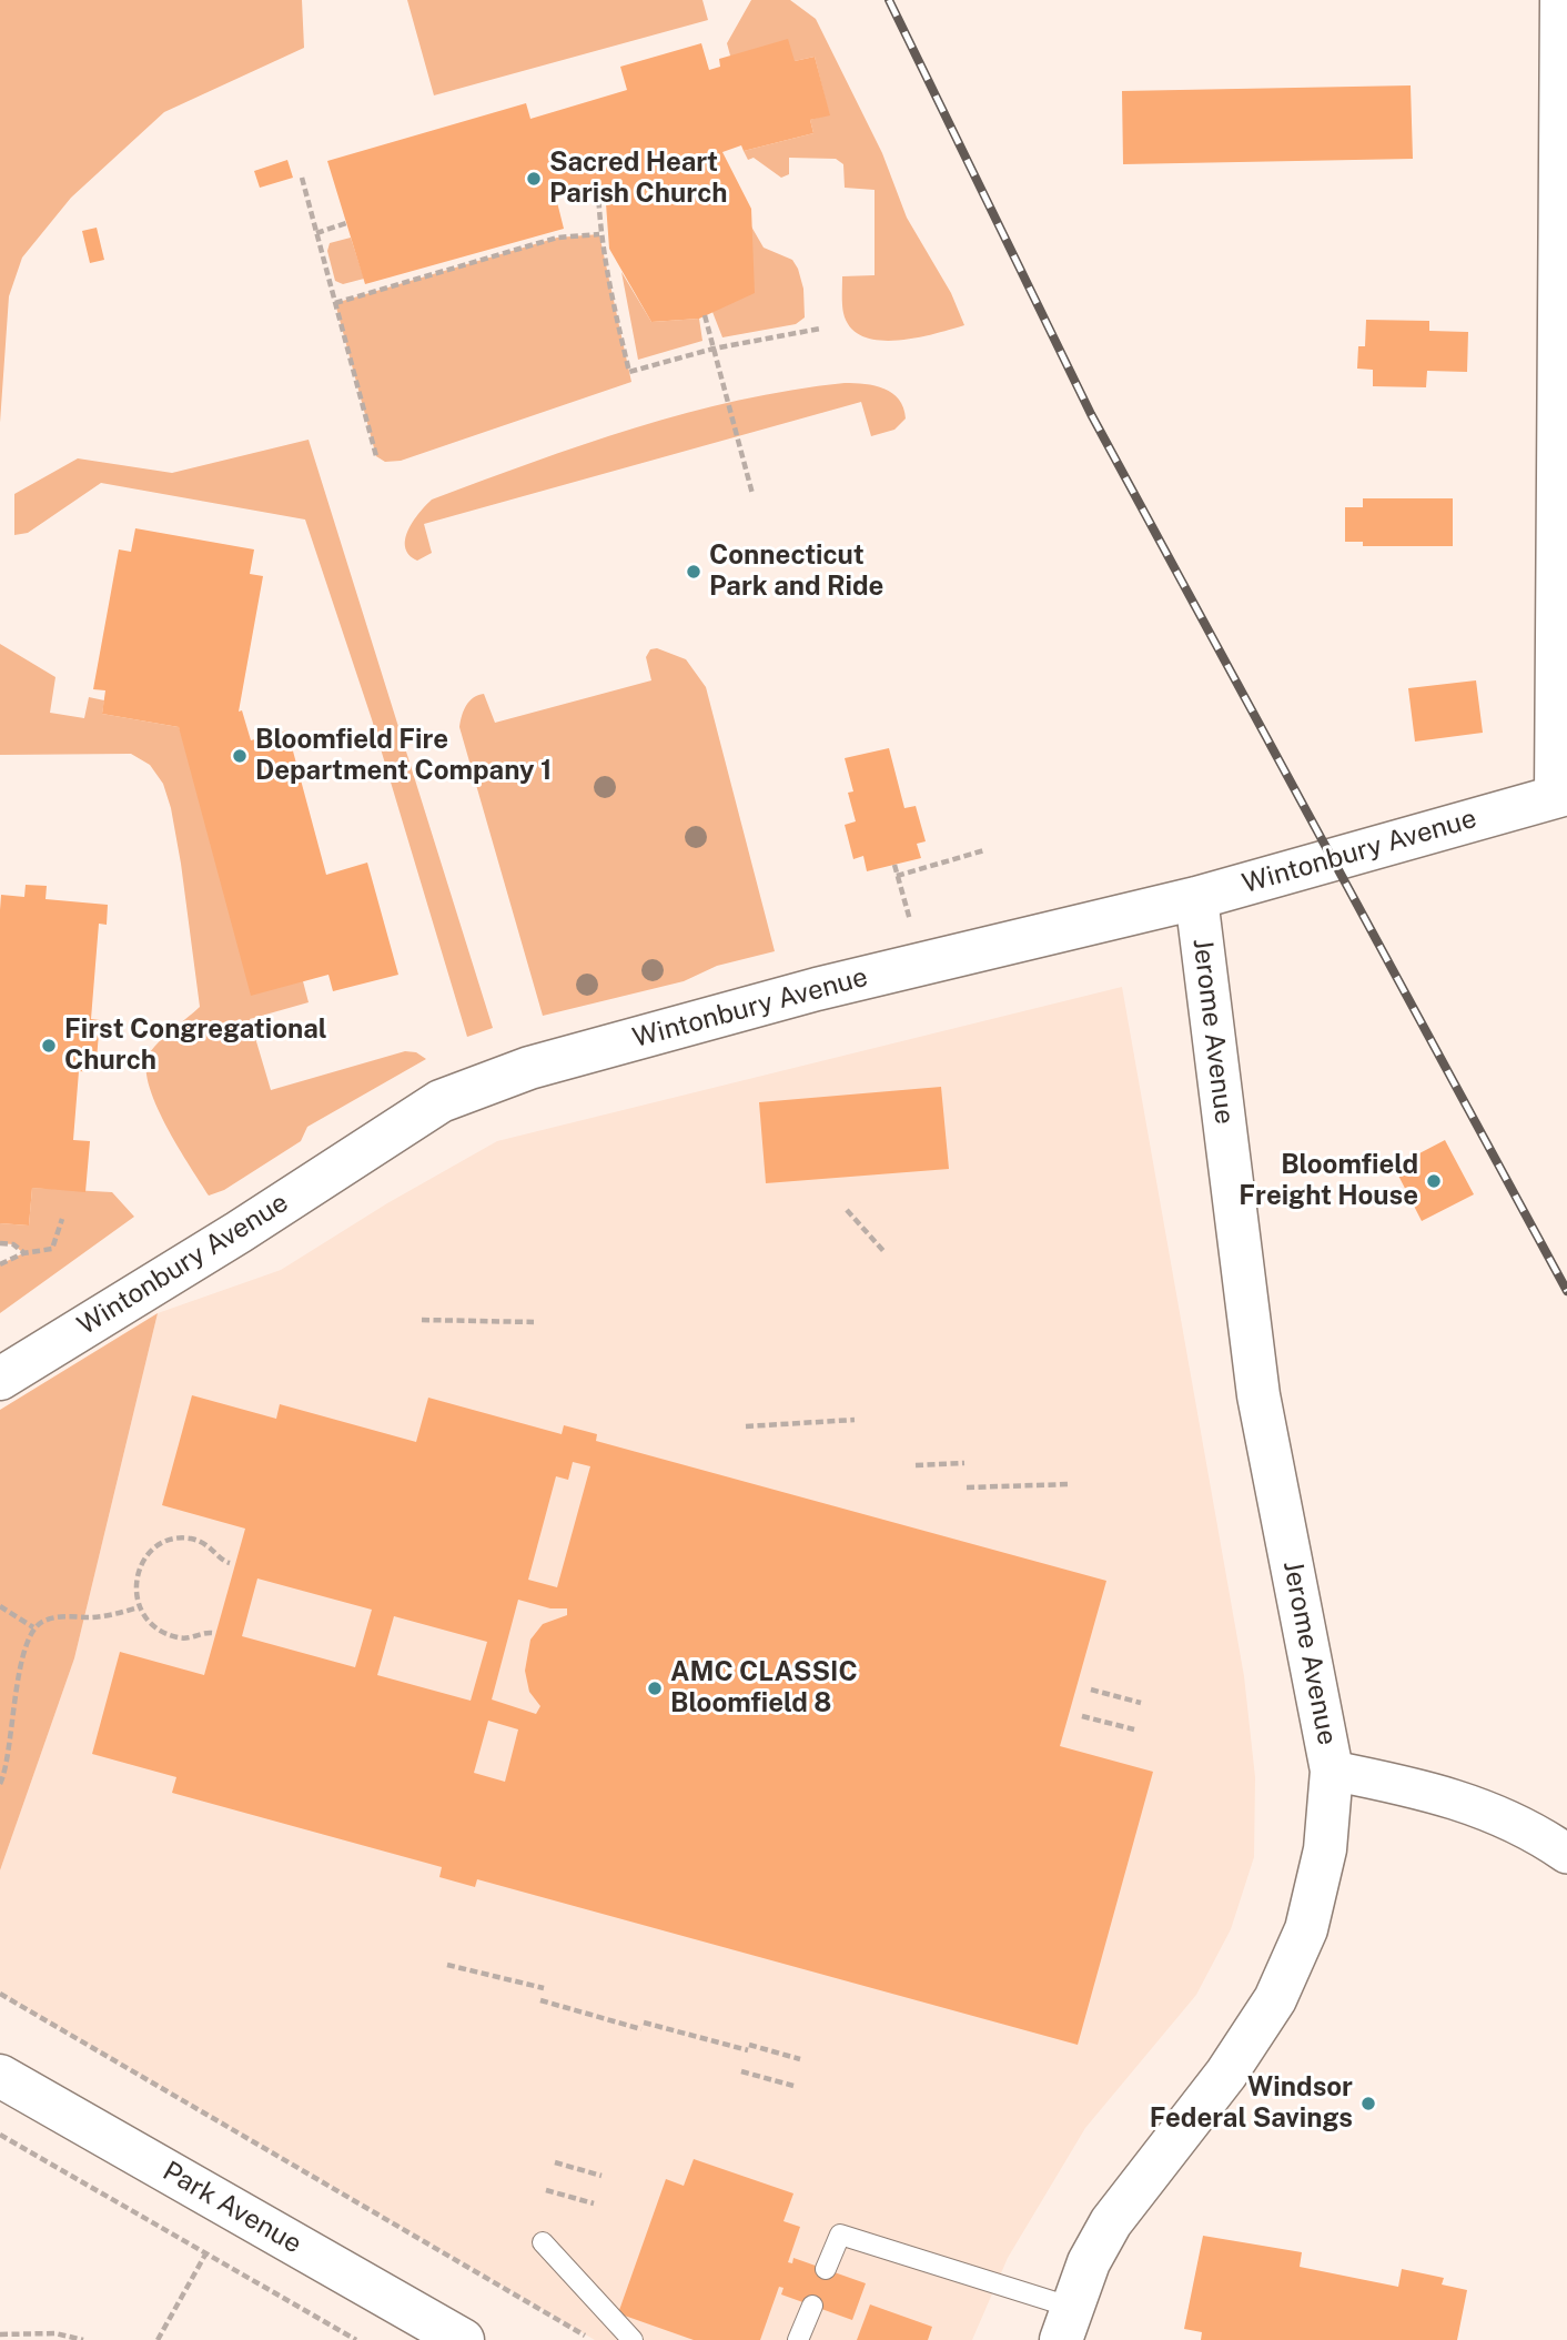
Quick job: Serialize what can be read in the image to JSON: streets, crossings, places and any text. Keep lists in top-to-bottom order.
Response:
{
  "streets": {
    "street": ["Wintonbury Avenue", "Jerome Avenue", "Park Avenue"]
  },
  "crossings": [
    ["Wintonbury Avenue", "Jerome Avenue"]
  ],
  "places": [
    "Sacred Heart Parish Church",
    "Connecticut Park and Ride",
    "Bloomfield Fire Department Company 1",
    "First Congregational Church",
    "Bloomfield Freight House",
    "AMC CLASSIC Bloomfield 8",
    "Windsor Federal Savings"
  ]
}
